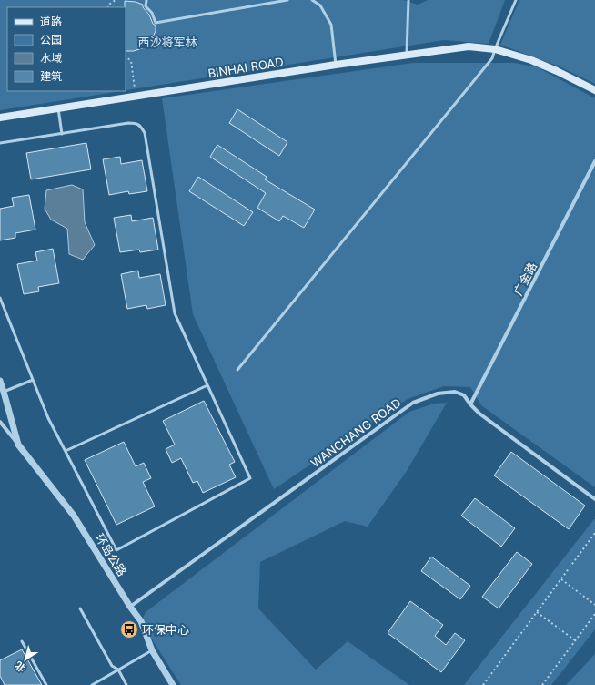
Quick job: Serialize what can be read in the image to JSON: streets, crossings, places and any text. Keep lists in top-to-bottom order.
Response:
{
  "streets": {
    "main road": ["BINHAI ROAD"],
    "street": ["广金路", "WANCHANG ROAD", "环岛公路"]
  },
  "crossings": [
    ["广金路", "WANCHANG ROAD"],
    ["WANCHANG ROAD", "环岛公路"]
  ],
  "parks": ["西沙将军林"],
  "places": {
    "bus stop": ["环保中心"]
  },
  "legend": [
    "道路",
    "公园",
    "水域",
    "建筑"
  ],
  "north": "bottom left"
}
